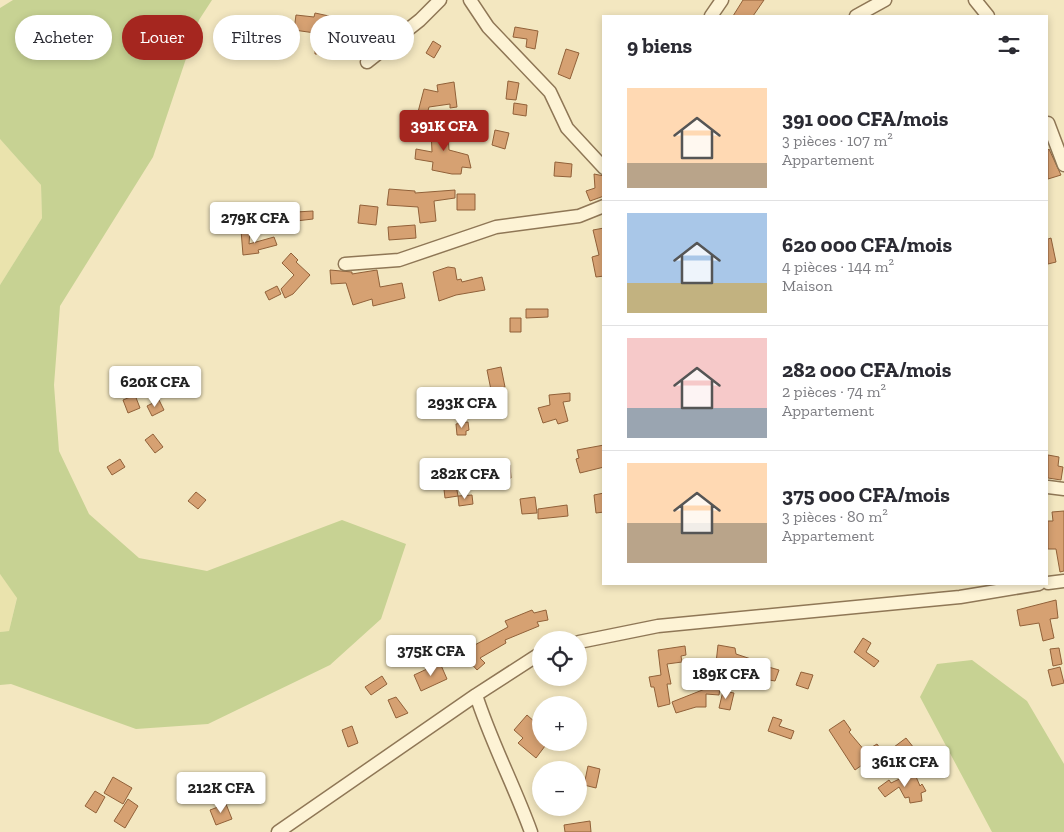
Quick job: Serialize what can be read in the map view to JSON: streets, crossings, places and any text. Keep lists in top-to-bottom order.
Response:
{
  "page": {
    "chip": [
      "Acheter",
      "Louer",
      "Filtres",
      "Nouveau"
    ],
    "heading": "9 biens",
    "list": [
      {
        "name": "391 000 CFA/mois",
        "note": "3 pièces · 107 m² · Appartement"
      },
      {
        "name": "620 000 CFA/mois",
        "note": "4 pièces · 144 m² · Maison"
      },
      {
        "name": "282 000 CFA/mois",
        "note": "2 pièces · 74 m² · Appartement"
      },
      {
        "name": "375 000 CFA/mois",
        "note": "3 pièces · 80 m² · Appartement"
      }
    ],
    "price": [
      "391K CFA",
      "279K CFA",
      "620K CFA",
      "293K CFA",
      "282K CFA",
      "375K CFA",
      "189K CFA",
      "361K CFA",
      "212K CFA"
    ],
    "map_buttons": ["+", "−"]
  }
}
